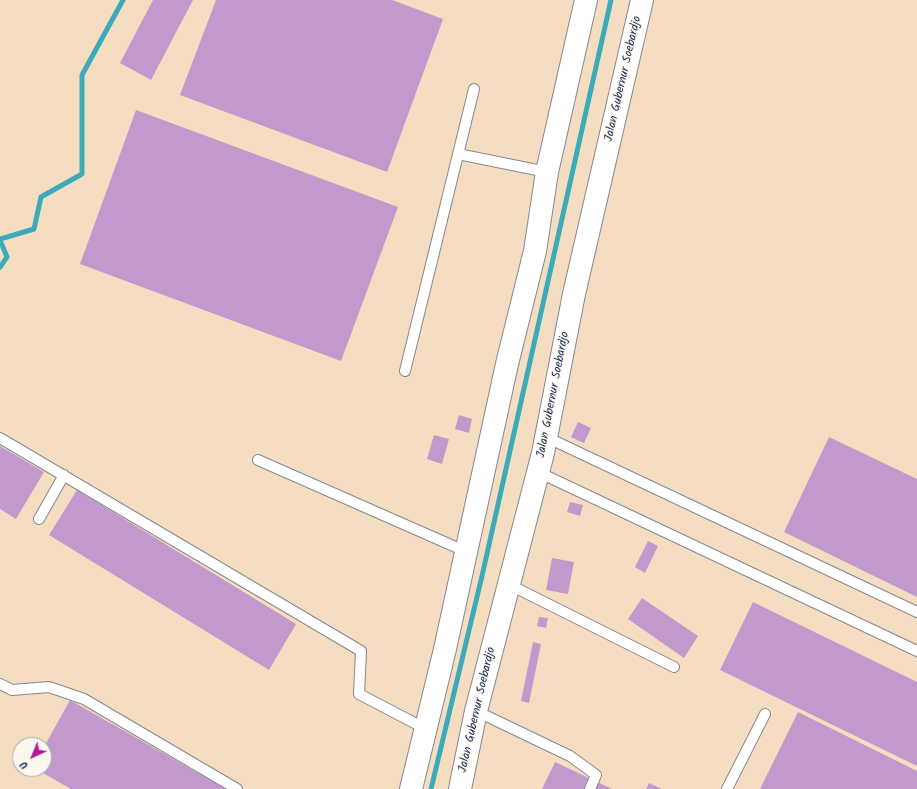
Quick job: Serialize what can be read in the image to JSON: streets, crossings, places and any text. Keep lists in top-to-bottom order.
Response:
{
  "streets": {
    "highway": ["Jalan Gubernur Soebardjo"]
  },
  "north": "bottom left"
}
